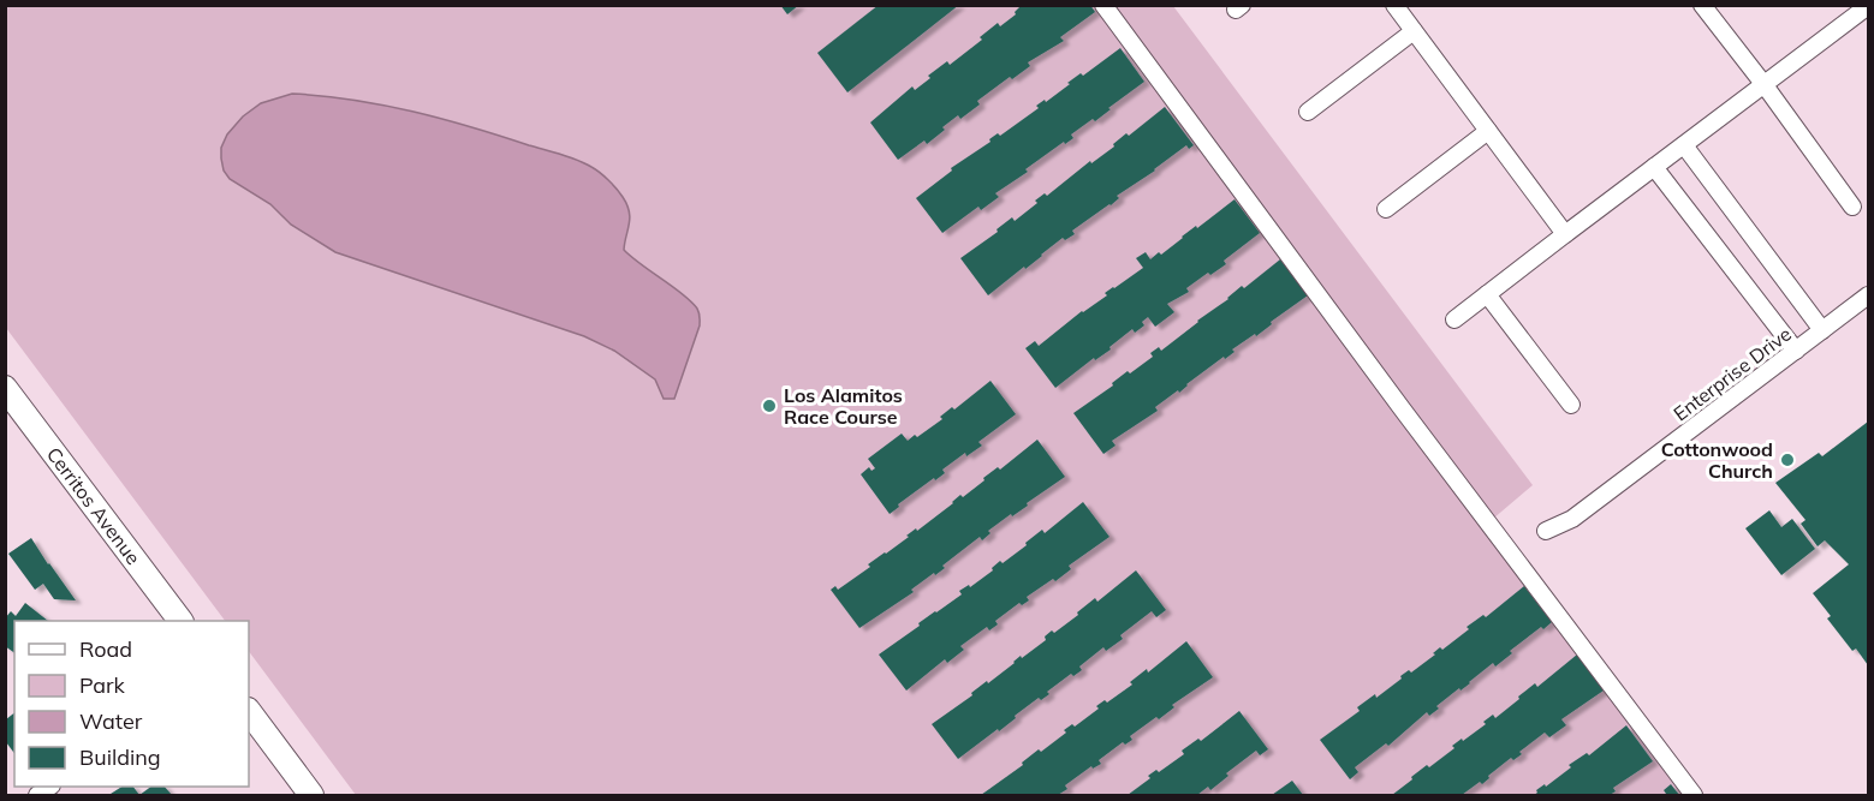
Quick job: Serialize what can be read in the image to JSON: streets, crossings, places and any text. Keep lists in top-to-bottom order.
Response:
{
  "streets": {
    "main road": ["Cerritos Avenue"],
    "street": ["Enterprise Drive"]
  },
  "places": ["Los Alamitos Race Course", "Cottonwood Church"],
  "legend": [
    "Road",
    "Park",
    "Water",
    "Building"
  ]
}
